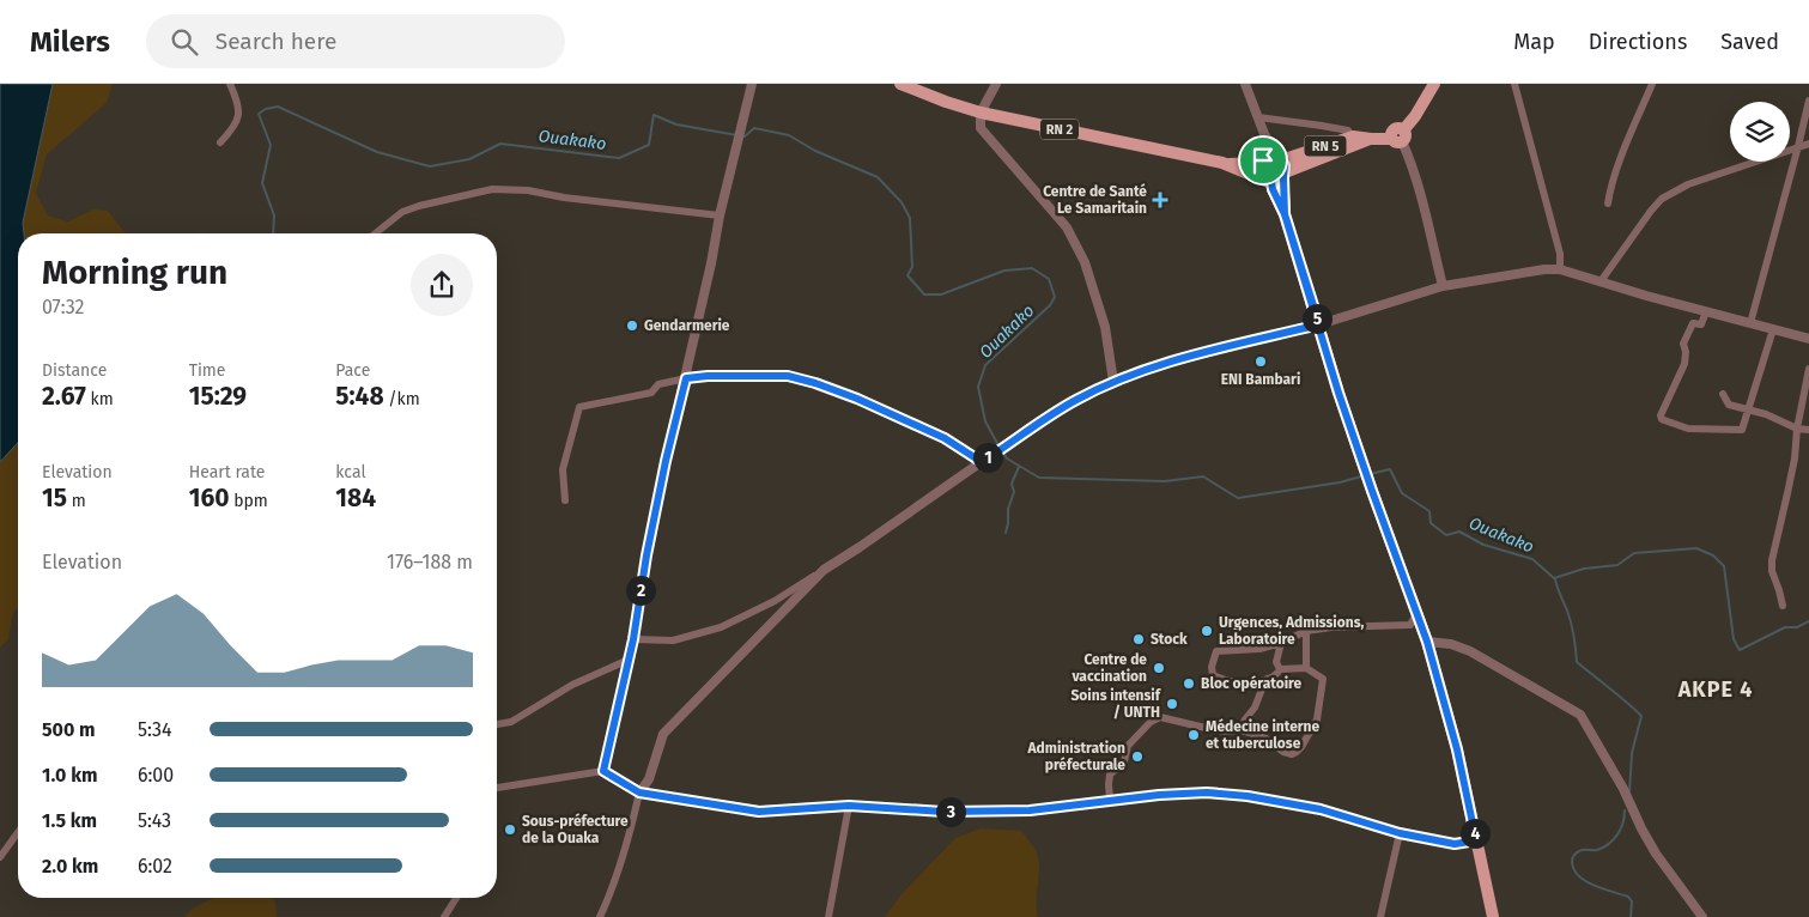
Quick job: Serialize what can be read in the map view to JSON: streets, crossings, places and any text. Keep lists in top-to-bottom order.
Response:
{
  "streets": {
    "main road": ["RN 2", "RN 5"]
  },
  "crossings": [
    ["RN 2", "RN 5"]
  ],
  "districts": ["AKPE 4"],
  "water": ["Ouakako"],
  "places": {
    "health": ["Centre de Santé Le Samaritain"],
    "other": [
      "Gendarmerie",
      "ENI Bambari",
      "Urgences, Admissions, Laboratoire",
      "Stock",
      "Centre de vaccination",
      "Bloc opératoire",
      "Soins intensif / UNTH",
      "Médecine interne et tuberculose",
      "Administration préfecturale",
      "Sous-préfecture de la Ouaka"
    ]
  },
  "page": {
    "header": "Milers",
    "search": "Search here",
    "nav": ["Map", "Directions", "Saved"],
    "heading": ["Morning run", "07:32"],
    "pins": [
      "5",
      "1",
      "2",
      "3",
      "4"
    ],
    "stats": [
      ["Distance", "2.67 km"],
      ["Time", "15:29"],
      ["Pace", "5:48 /km"],
      ["Elevation", "15 m"],
      ["Heart rate", "160 bpm"],
      ["kcal", "184"]
    ],
    "chart": ["Elevation", "176–188 m"],
    "list": [
      {
        "name": "500 m",
        "note": "5:34"
      },
      {
        "name": "1.0 km",
        "note": "6:00"
      },
      {
        "name": "1.5 km",
        "note": "5:43"
      },
      {
        "name": "2.0 km",
        "note": "6:02"
      }
    ]
  }
}
